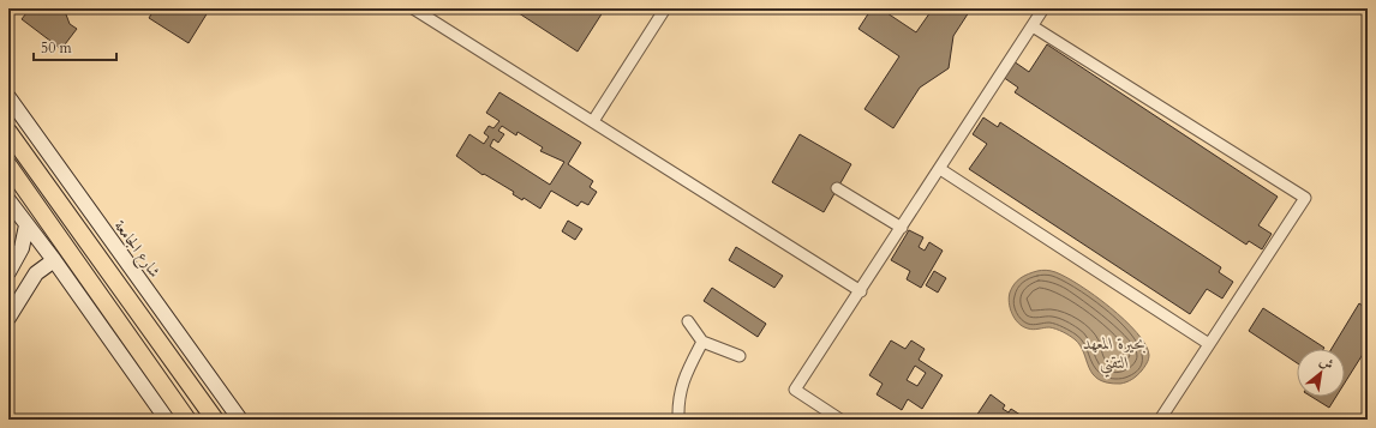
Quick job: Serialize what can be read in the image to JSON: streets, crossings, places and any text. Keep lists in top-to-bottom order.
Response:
{
  "streets": {
    "street": ["شارع الجامعة"]
  },
  "water": ["بحيرة المعهد التقني"],
  "scale_bar": "50 m",
  "north": "top right"
}
